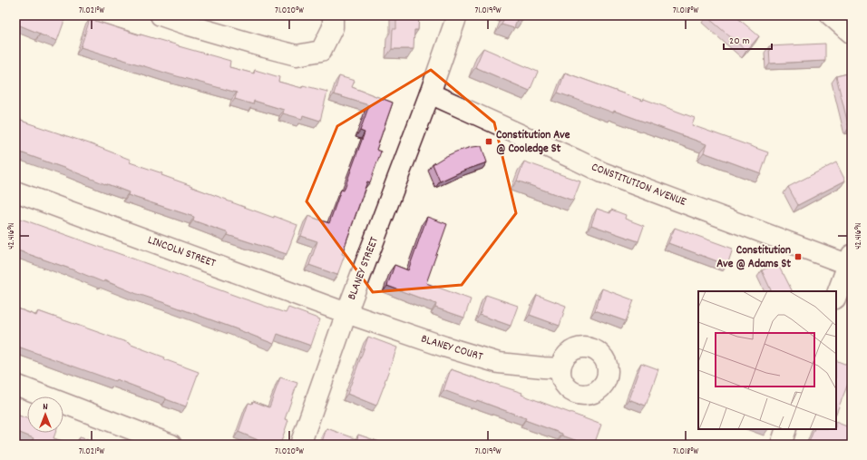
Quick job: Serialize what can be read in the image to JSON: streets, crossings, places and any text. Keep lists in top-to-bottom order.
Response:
{
  "streets": {
    "street": [
      "CONSTITUTION AVENUE",
      "LINCOLN STREET",
      "BLANEY STREET",
      "BLANEY COURT"
    ]
  },
  "crossings": [
    ["CONSTITUTION AVENUE", "BLANEY STREET"],
    ["LINCOLN STREET", "BLANEY STREET"],
    ["LINCOLN STREET", "BLANEY COURT"],
    ["BLANEY STREET", "BLANEY COURT"]
  ],
  "places": {
    "transit": ["Constitution Ave @ Cooledge St", "Constitution Ave @ Adams St"]
  },
  "scale_bar": "20 m",
  "north": "top",
  "coordinates": [
    "71.021°W",
    "71.020°W",
    "71.019°W",
    "71.018°W",
    "42.416°N"
  ]
}
